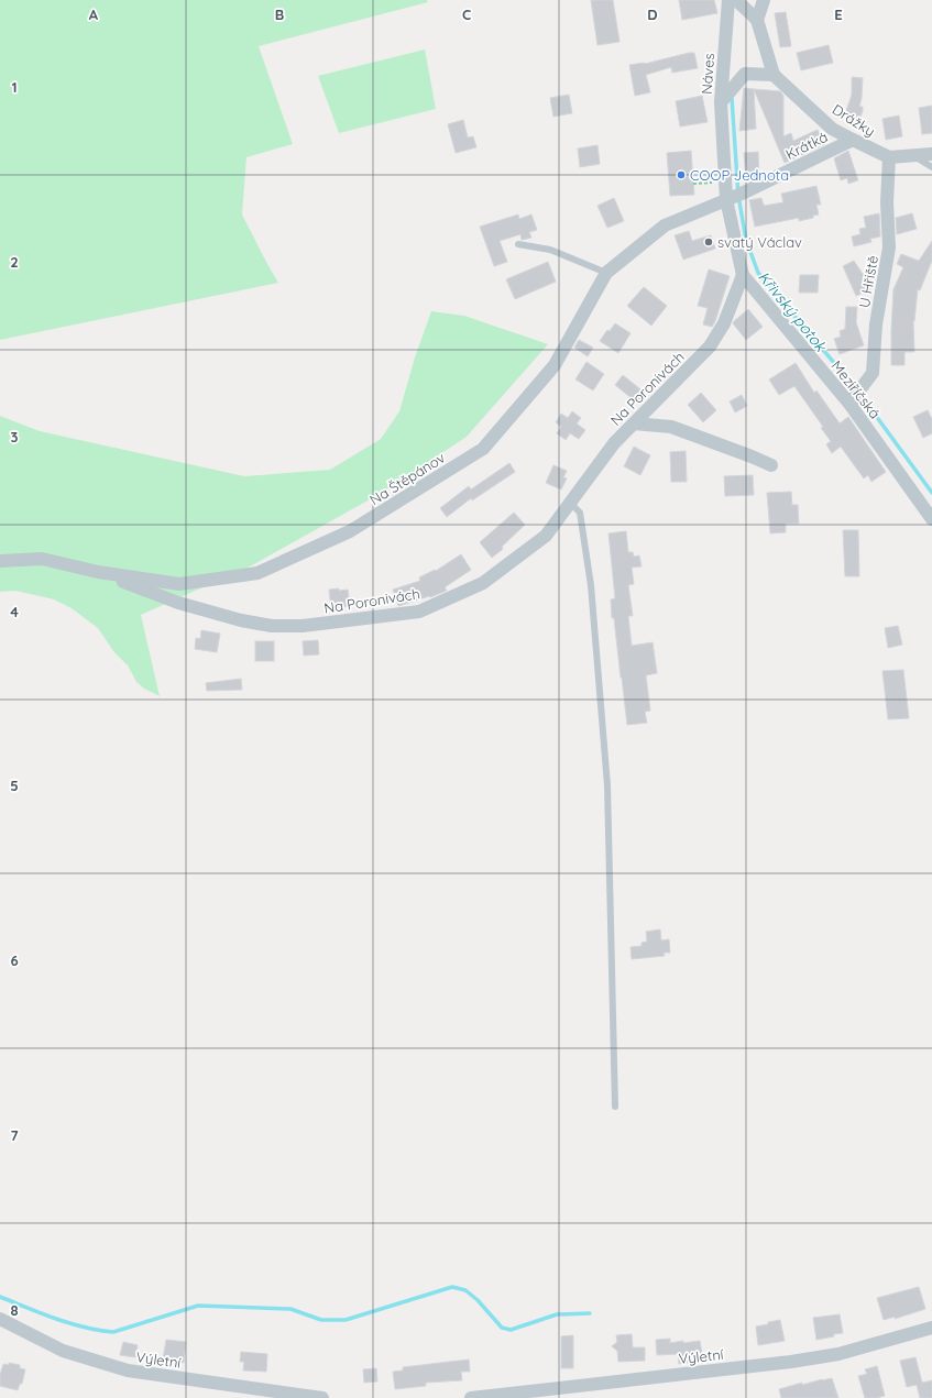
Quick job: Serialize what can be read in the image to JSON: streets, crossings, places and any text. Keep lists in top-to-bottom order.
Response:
{
  "streets": {
    "street": [
      "Náves",
      "Drážky",
      "Krátká",
      "U Hřiště",
      "Na Poronivách",
      "Meziříčská",
      "Na Štěpánov",
      "Výletní"
    ]
  },
  "crossings": [
    ["Náves", "Drážky"],
    ["Náves", "Meziříčská"],
    ["Drážky", "Krátká"],
    ["Drážky", "U Hřiště"],
    ["Krátká", "Meziříčská"],
    ["Krátká", "Na Štěpánov"],
    ["U Hřiště", "Meziříčská"],
    ["Na Poronivách", "Meziříčská"],
    ["Na Poronivách", "Na Štěpánov"],
    ["Meziříčská", "Na Štěpánov"]
  ],
  "water": ["Křivský potok"],
  "places": ["COOP Jednota", "svatý Václav"],
  "grid": {
    "columns": [
      "A",
      "B",
      "C",
      "D",
      "E"
    ],
    "rows": [
      "1",
      "2",
      "3",
      "4",
      "5",
      "6",
      "7",
      "8"
    ]
  }
}
